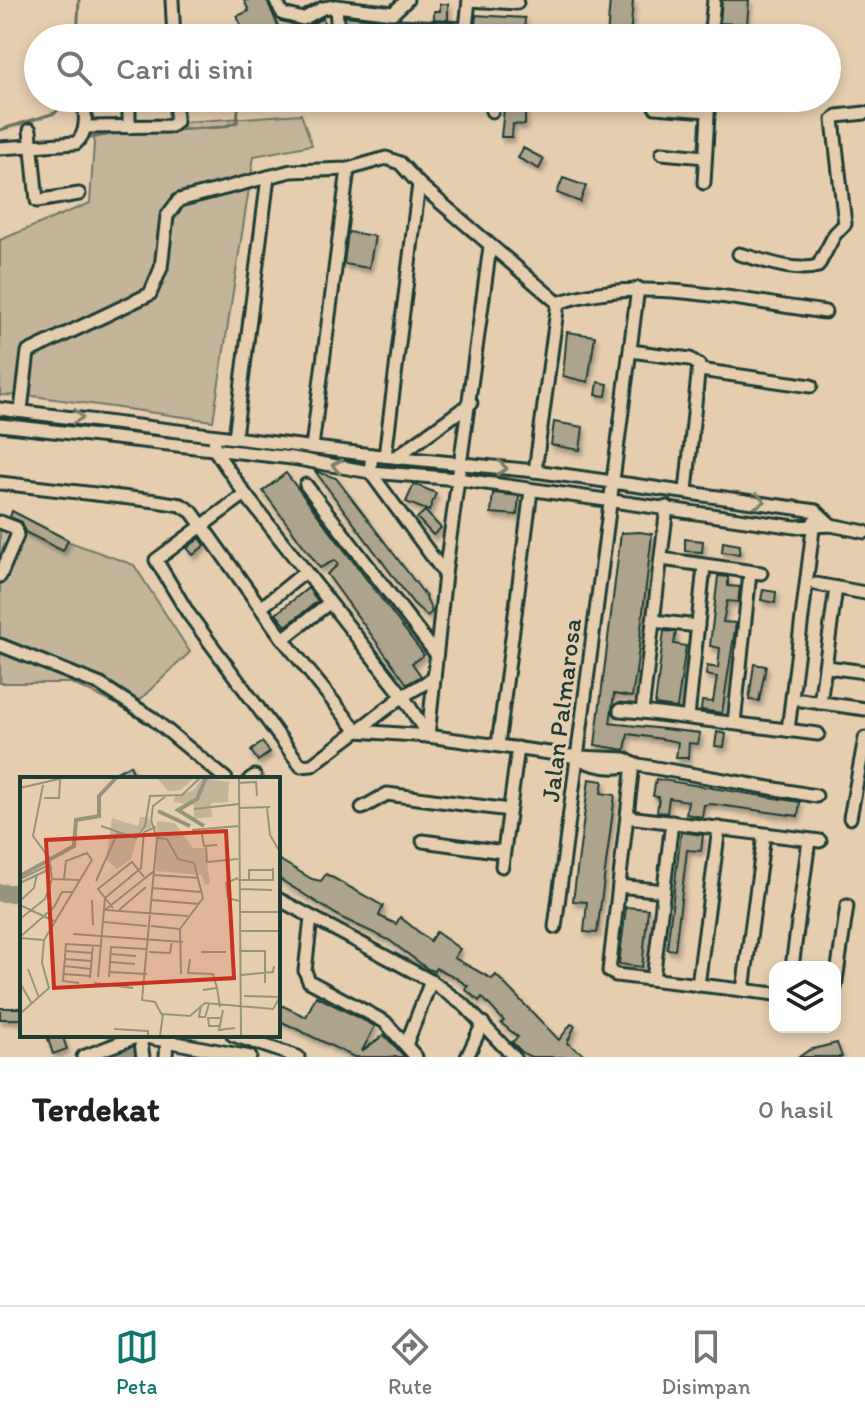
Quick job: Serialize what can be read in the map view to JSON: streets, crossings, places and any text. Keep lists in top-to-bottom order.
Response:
{
  "streets": {
    "street": ["Jalan Palmarosa"]
  },
  "page": {
    "search": "Cari di sini",
    "heading": ["Terdekat", "0 hasil"],
    "nav": ["Peta", "Rute", "Disimpan"]
  }
}
